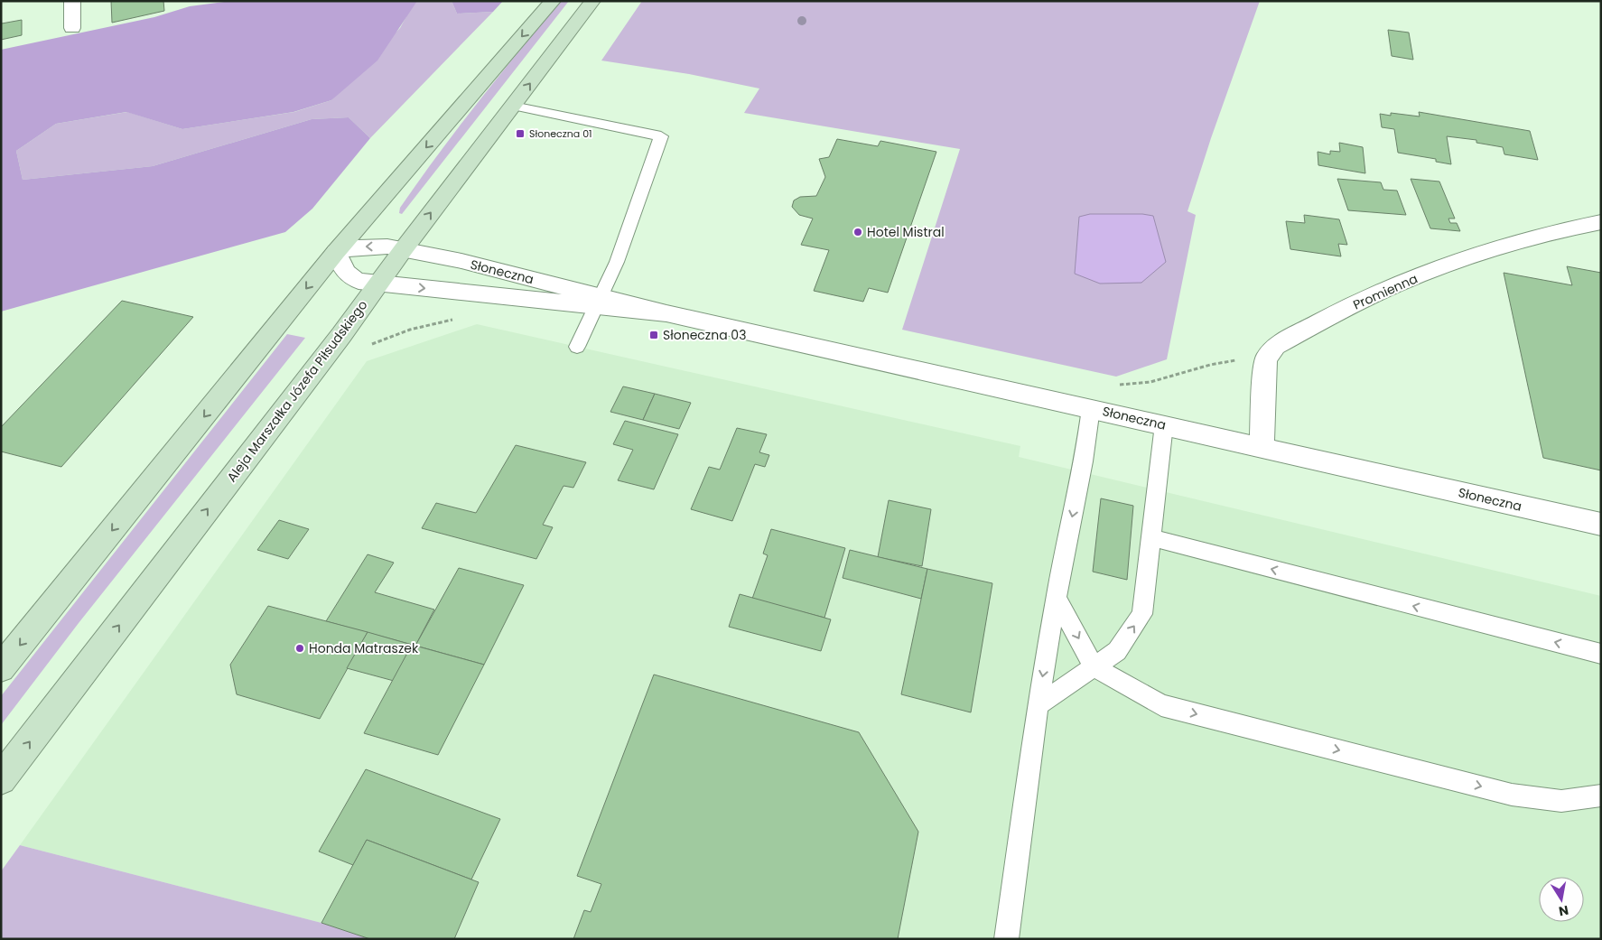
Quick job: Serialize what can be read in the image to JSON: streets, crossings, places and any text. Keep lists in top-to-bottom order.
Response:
{
  "streets": {
    "main road": ["Aleja Marszałka Józefa Piłsudskiego"],
    "street": ["Słoneczna", "Promienna"]
  },
  "crossings": [
    ["Słoneczna", "Aleja Marszałka Józefa Piłsudskiego"]
  ],
  "places": {
    "transit": ["Słoneczna 01", "Słoneczna 03"],
    "other": ["Hotel Mistral", "Honda Matraszek"]
  },
  "north": "bottom"
}
